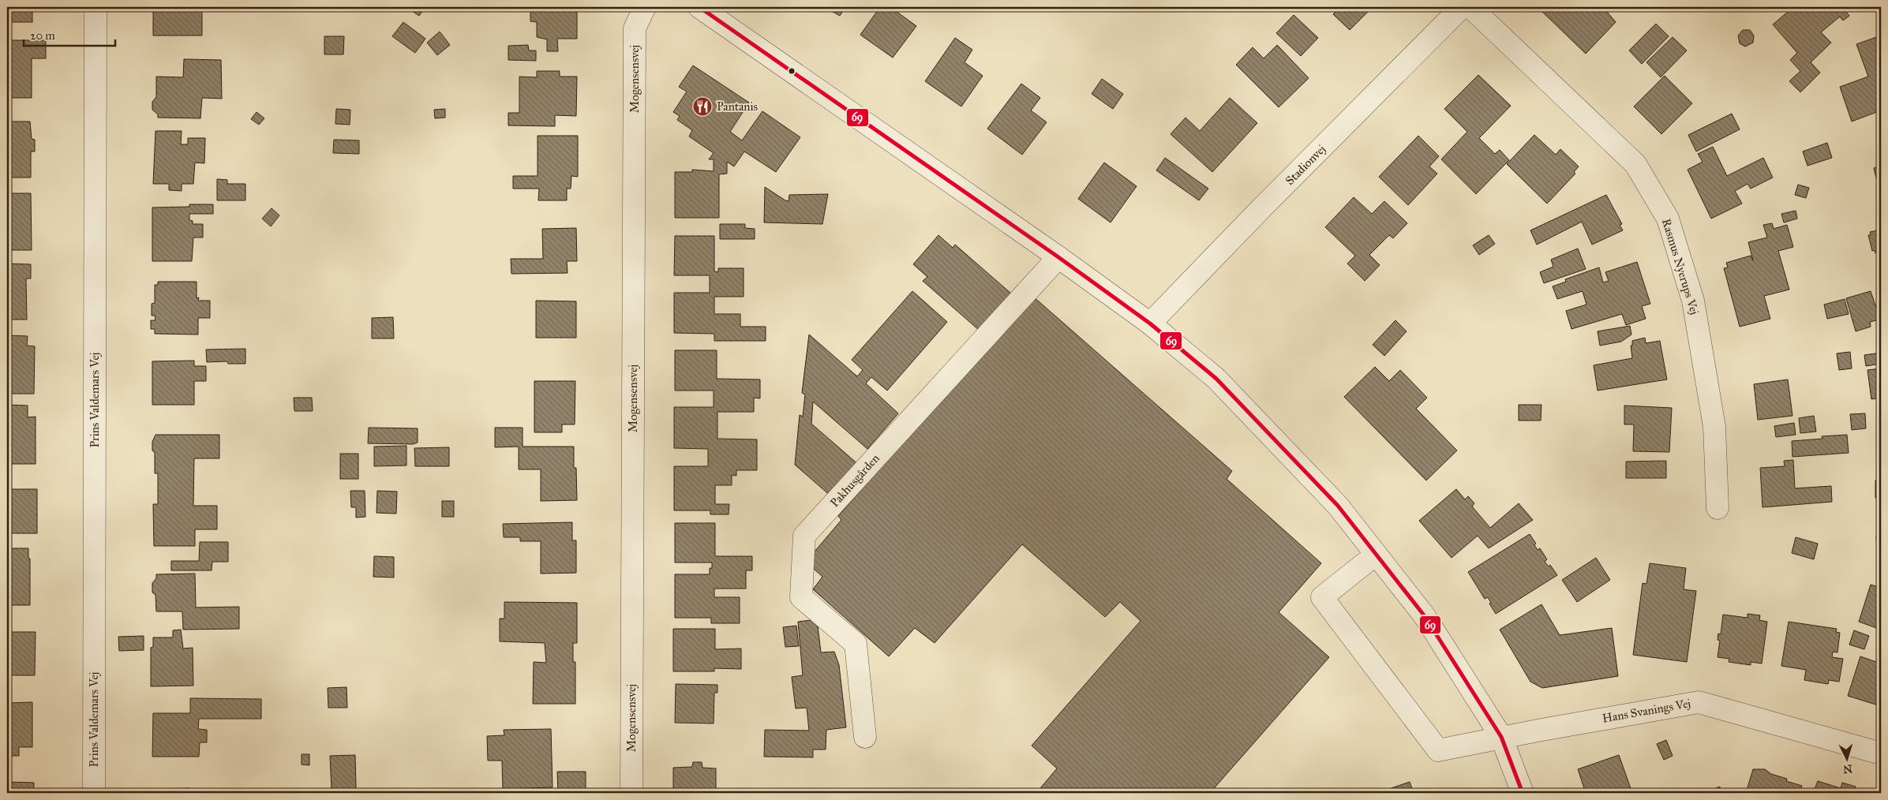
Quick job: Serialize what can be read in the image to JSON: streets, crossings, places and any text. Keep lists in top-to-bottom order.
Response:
{
  "streets": {
    "street": [
      "Mogensensvej",
      "Stadionvej",
      "Rasmus Nyerups Vej",
      "Prins Valdemars Vej",
      "Pakhusgården",
      "Hans Svanings Vej"
    ]
  },
  "places": {
    "restaurant": ["Pantanis"]
  },
  "lines": ["transit line 69"],
  "scale_bar": "20 m",
  "north": "bottom"
}
